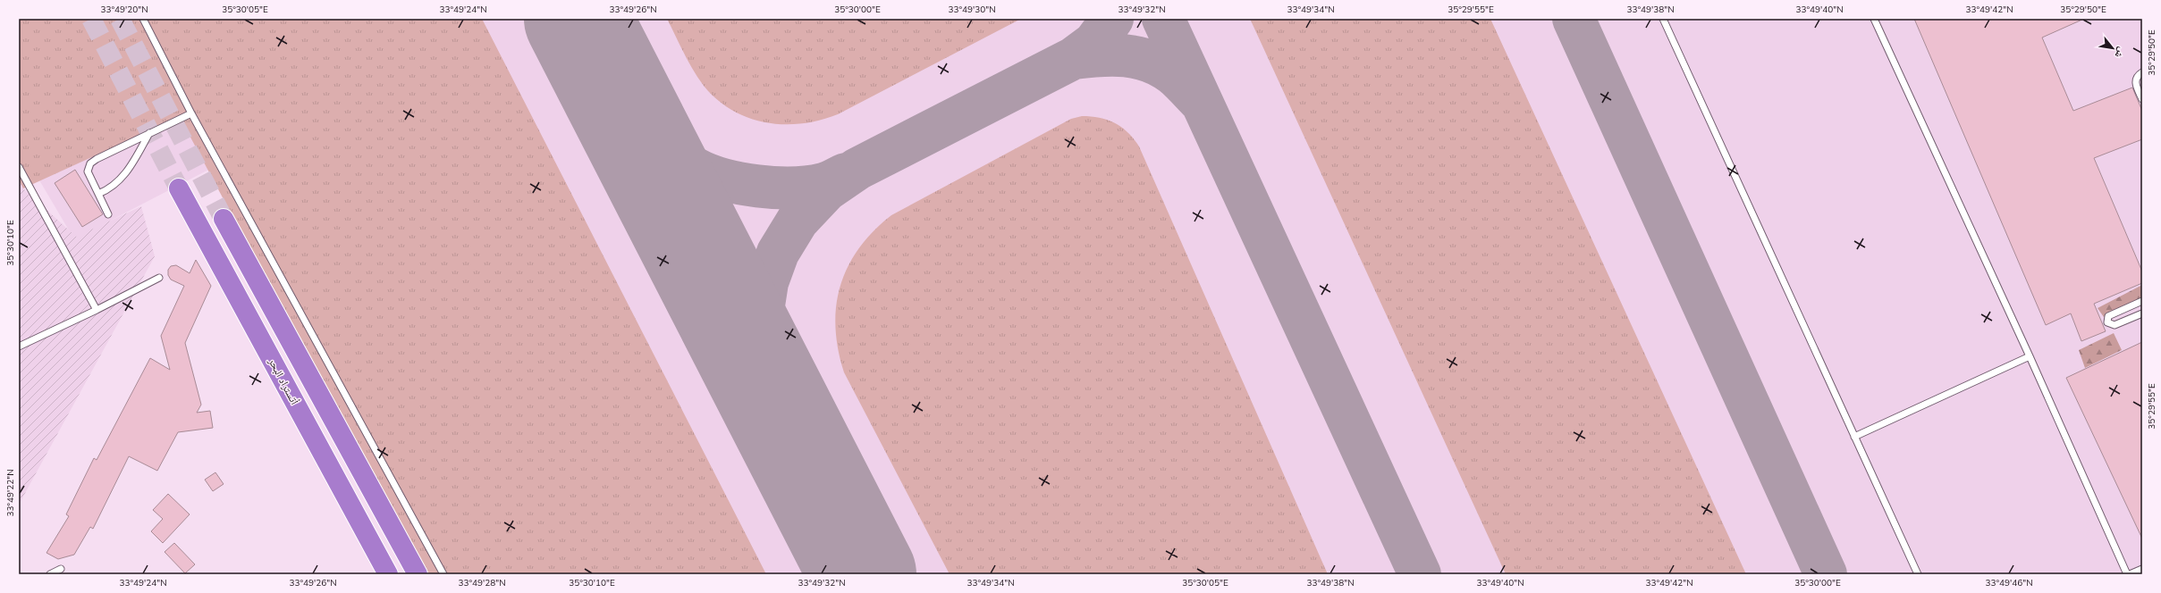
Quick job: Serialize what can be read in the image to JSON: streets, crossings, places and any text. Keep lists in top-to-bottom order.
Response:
{
  "streets": {
    "highway": ["أتستراد البحر"]
  },
  "north": "bottom right",
  "coordinates": [
    "33°49'20\"N",
    "35°30'05\"E",
    "33°49'24\"N",
    "33°49'26\"N",
    "35°30'00\"E",
    "33°49'30\"N",
    "33°49'32\"N",
    "33°49'34\"N",
    "35°29'55\"E",
    "33°49'38\"N",
    "33°49'40\"N",
    "33°49'42\"N",
    "35°29'50\"E",
    "35°30'10\"E",
    "33°49'22\"N",
    "33°49'28\"N",
    "33°49'46\"N"
  ]
}
